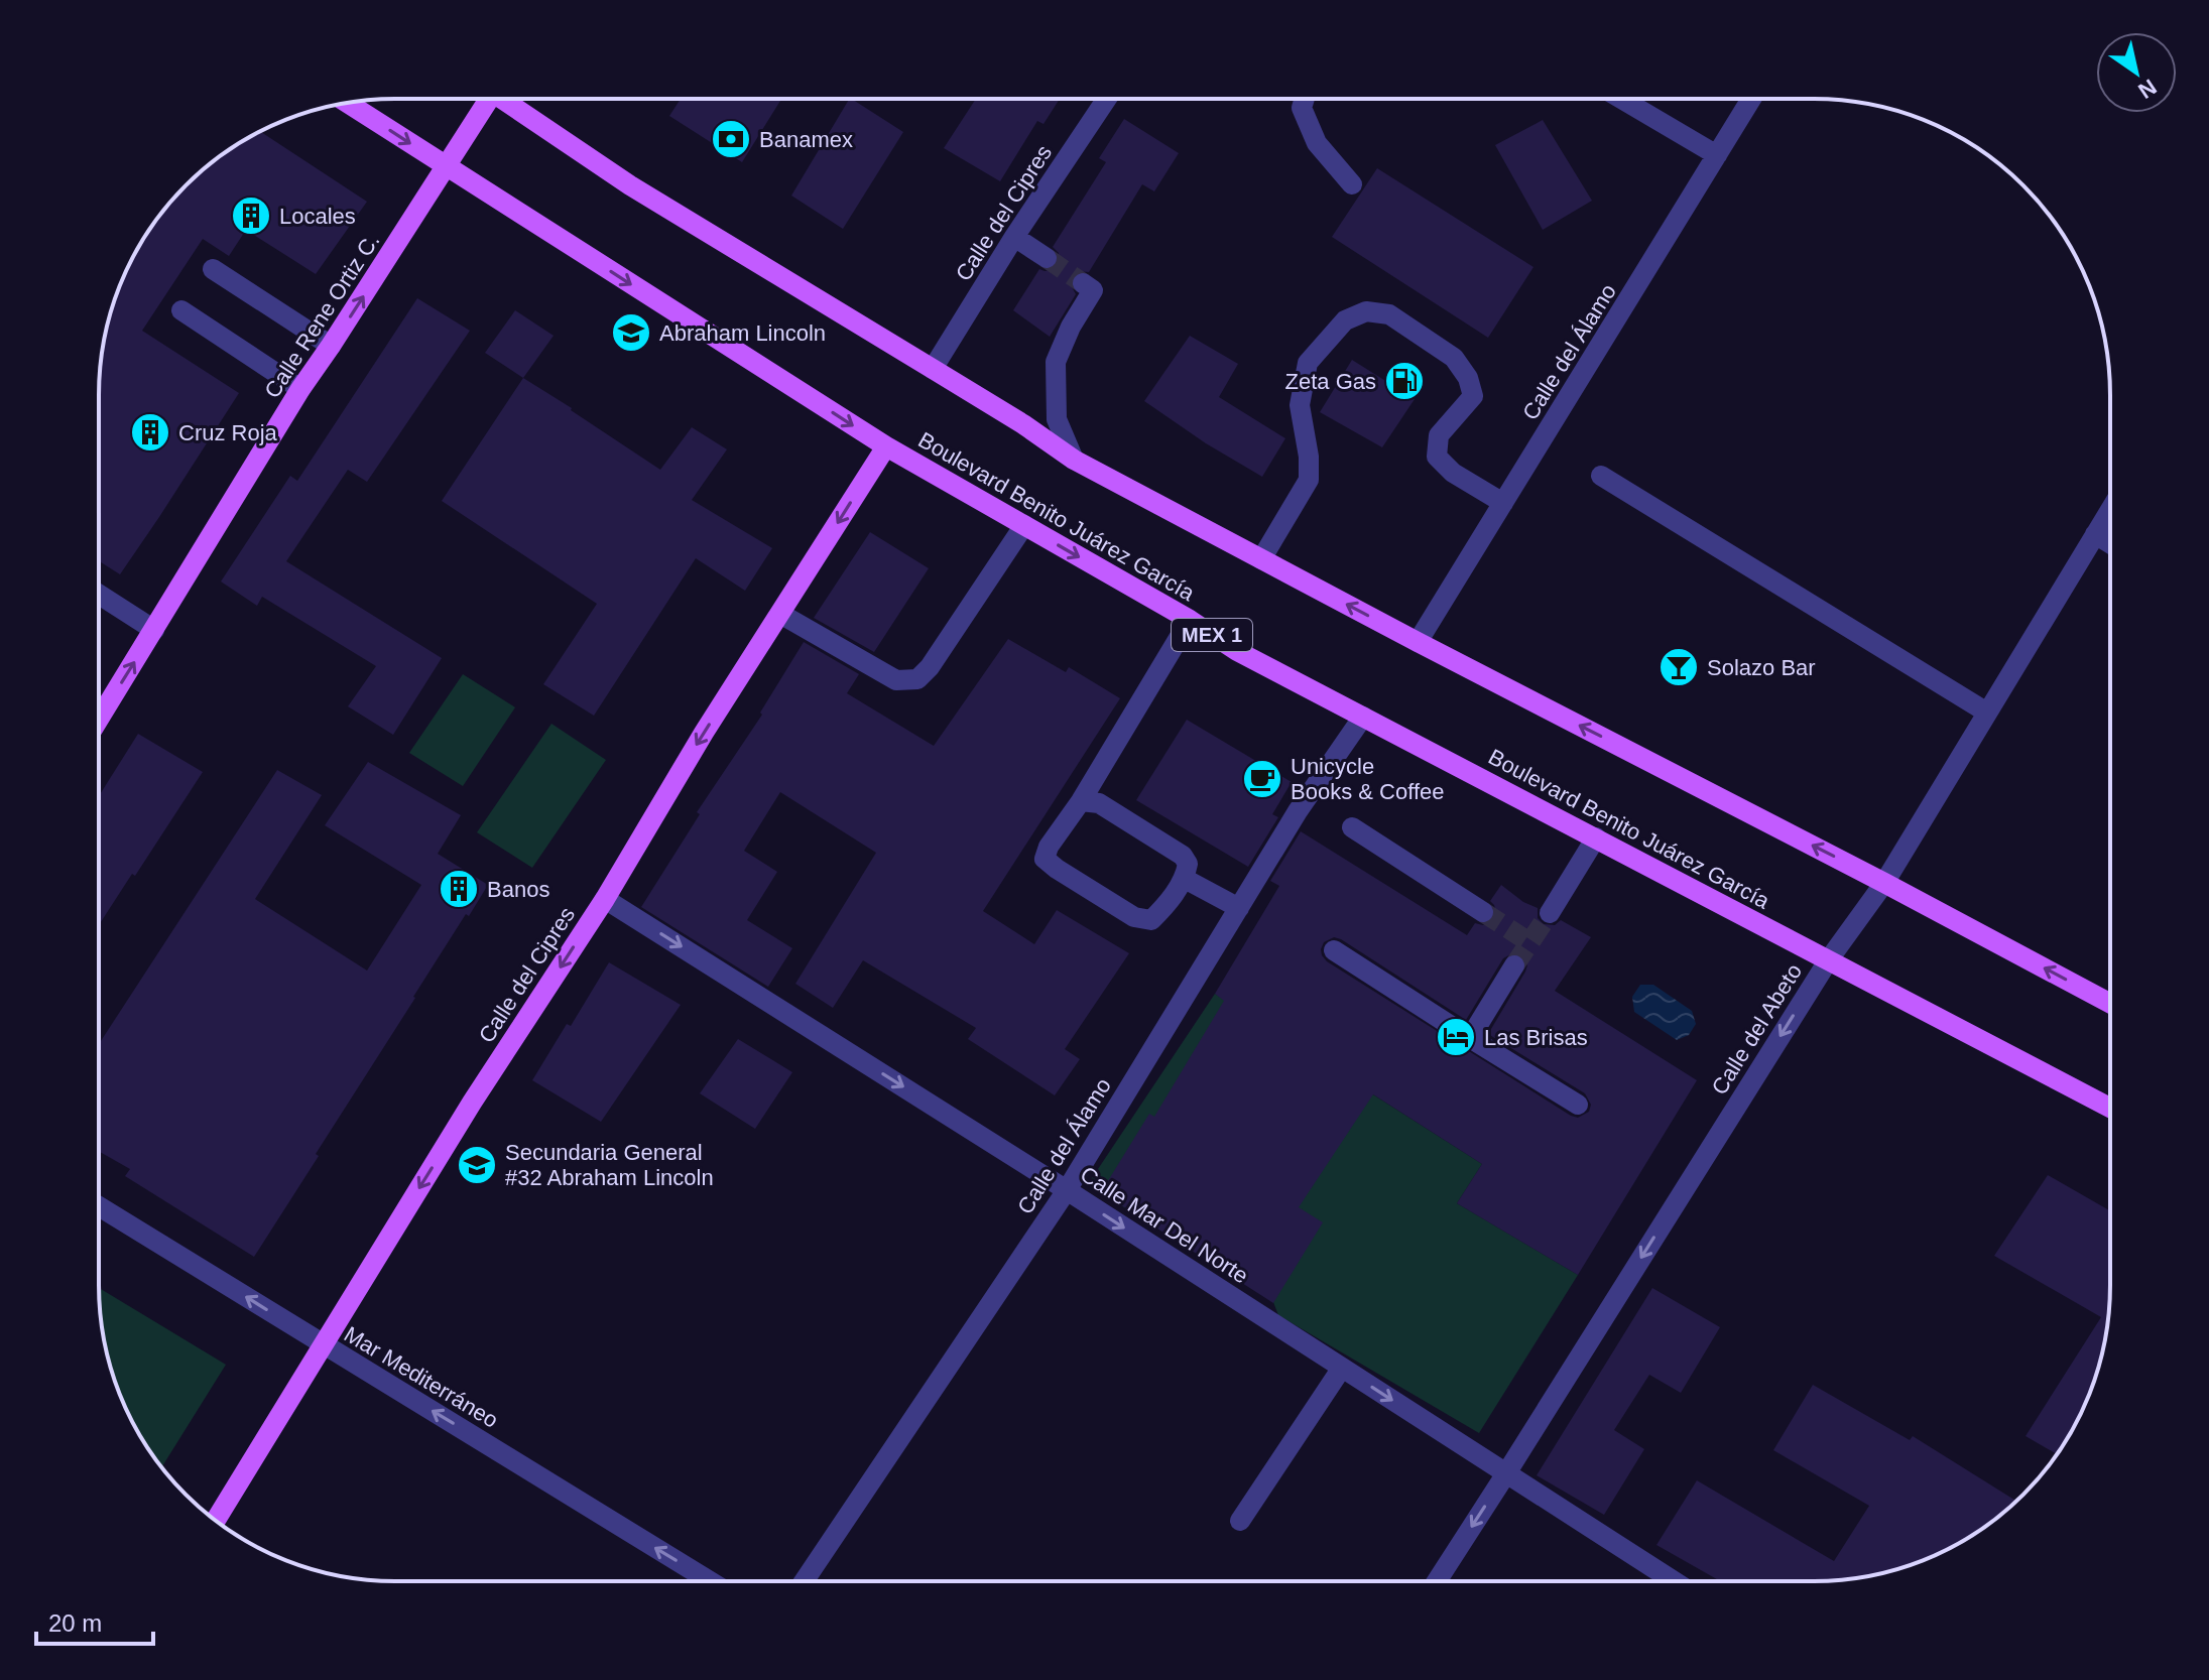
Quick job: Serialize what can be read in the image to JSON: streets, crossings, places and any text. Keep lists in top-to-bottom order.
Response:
{
  "streets": {
    "main road": [
      "Calle del Cipres",
      "Calle Rene Ortiz C.",
      "Boulevard Benito Juárez García",
      "MEX 1"
    ],
    "street": [
      "Calle del Álamo",
      "Calle del Abeto",
      "Calle Mar Del Norte",
      "Mar Mediterráneo"
    ]
  },
  "crossings": [
    ["Calle del Cipres", "Boulevard Benito Juárez García"],
    ["Calle del Cipres", "Calle Mar Del Norte"],
    ["Calle del Cipres", "Mar Mediterráneo"],
    ["Calle Rene Ortiz C.", "Boulevard Benito Juárez García"],
    ["Calle del Álamo", "Boulevard Benito Juárez García"],
    ["Calle del Álamo", "Calle Mar Del Norte"],
    ["Boulevard Benito Juárez García", "Calle del Abeto"],
    ["Calle del Abeto", "Calle Mar Del Norte"]
  ],
  "one_way": [
    "Calle del Cipres",
    "Calle Rene Ortiz C.",
    "Calle del Abeto",
    "Calle Mar Del Norte",
    "Mar Mediterráneo"
  ],
  "places": {
    "bank": ["Banamex"],
    "building": ["Locales", "Cruz Roja", "Banos"],
    "school or university": ["Abraham Lincoln", "Secundaria General #32 Abraham Lincoln"],
    "fuel station": ["Zeta Gas"],
    "bar": ["Solazo Bar"],
    "cafe": ["Unicycle Books & Coffee"],
    "hotel": ["Las Brisas"]
  },
  "scale_bar": "20 m",
  "north": "bottom right"
}
